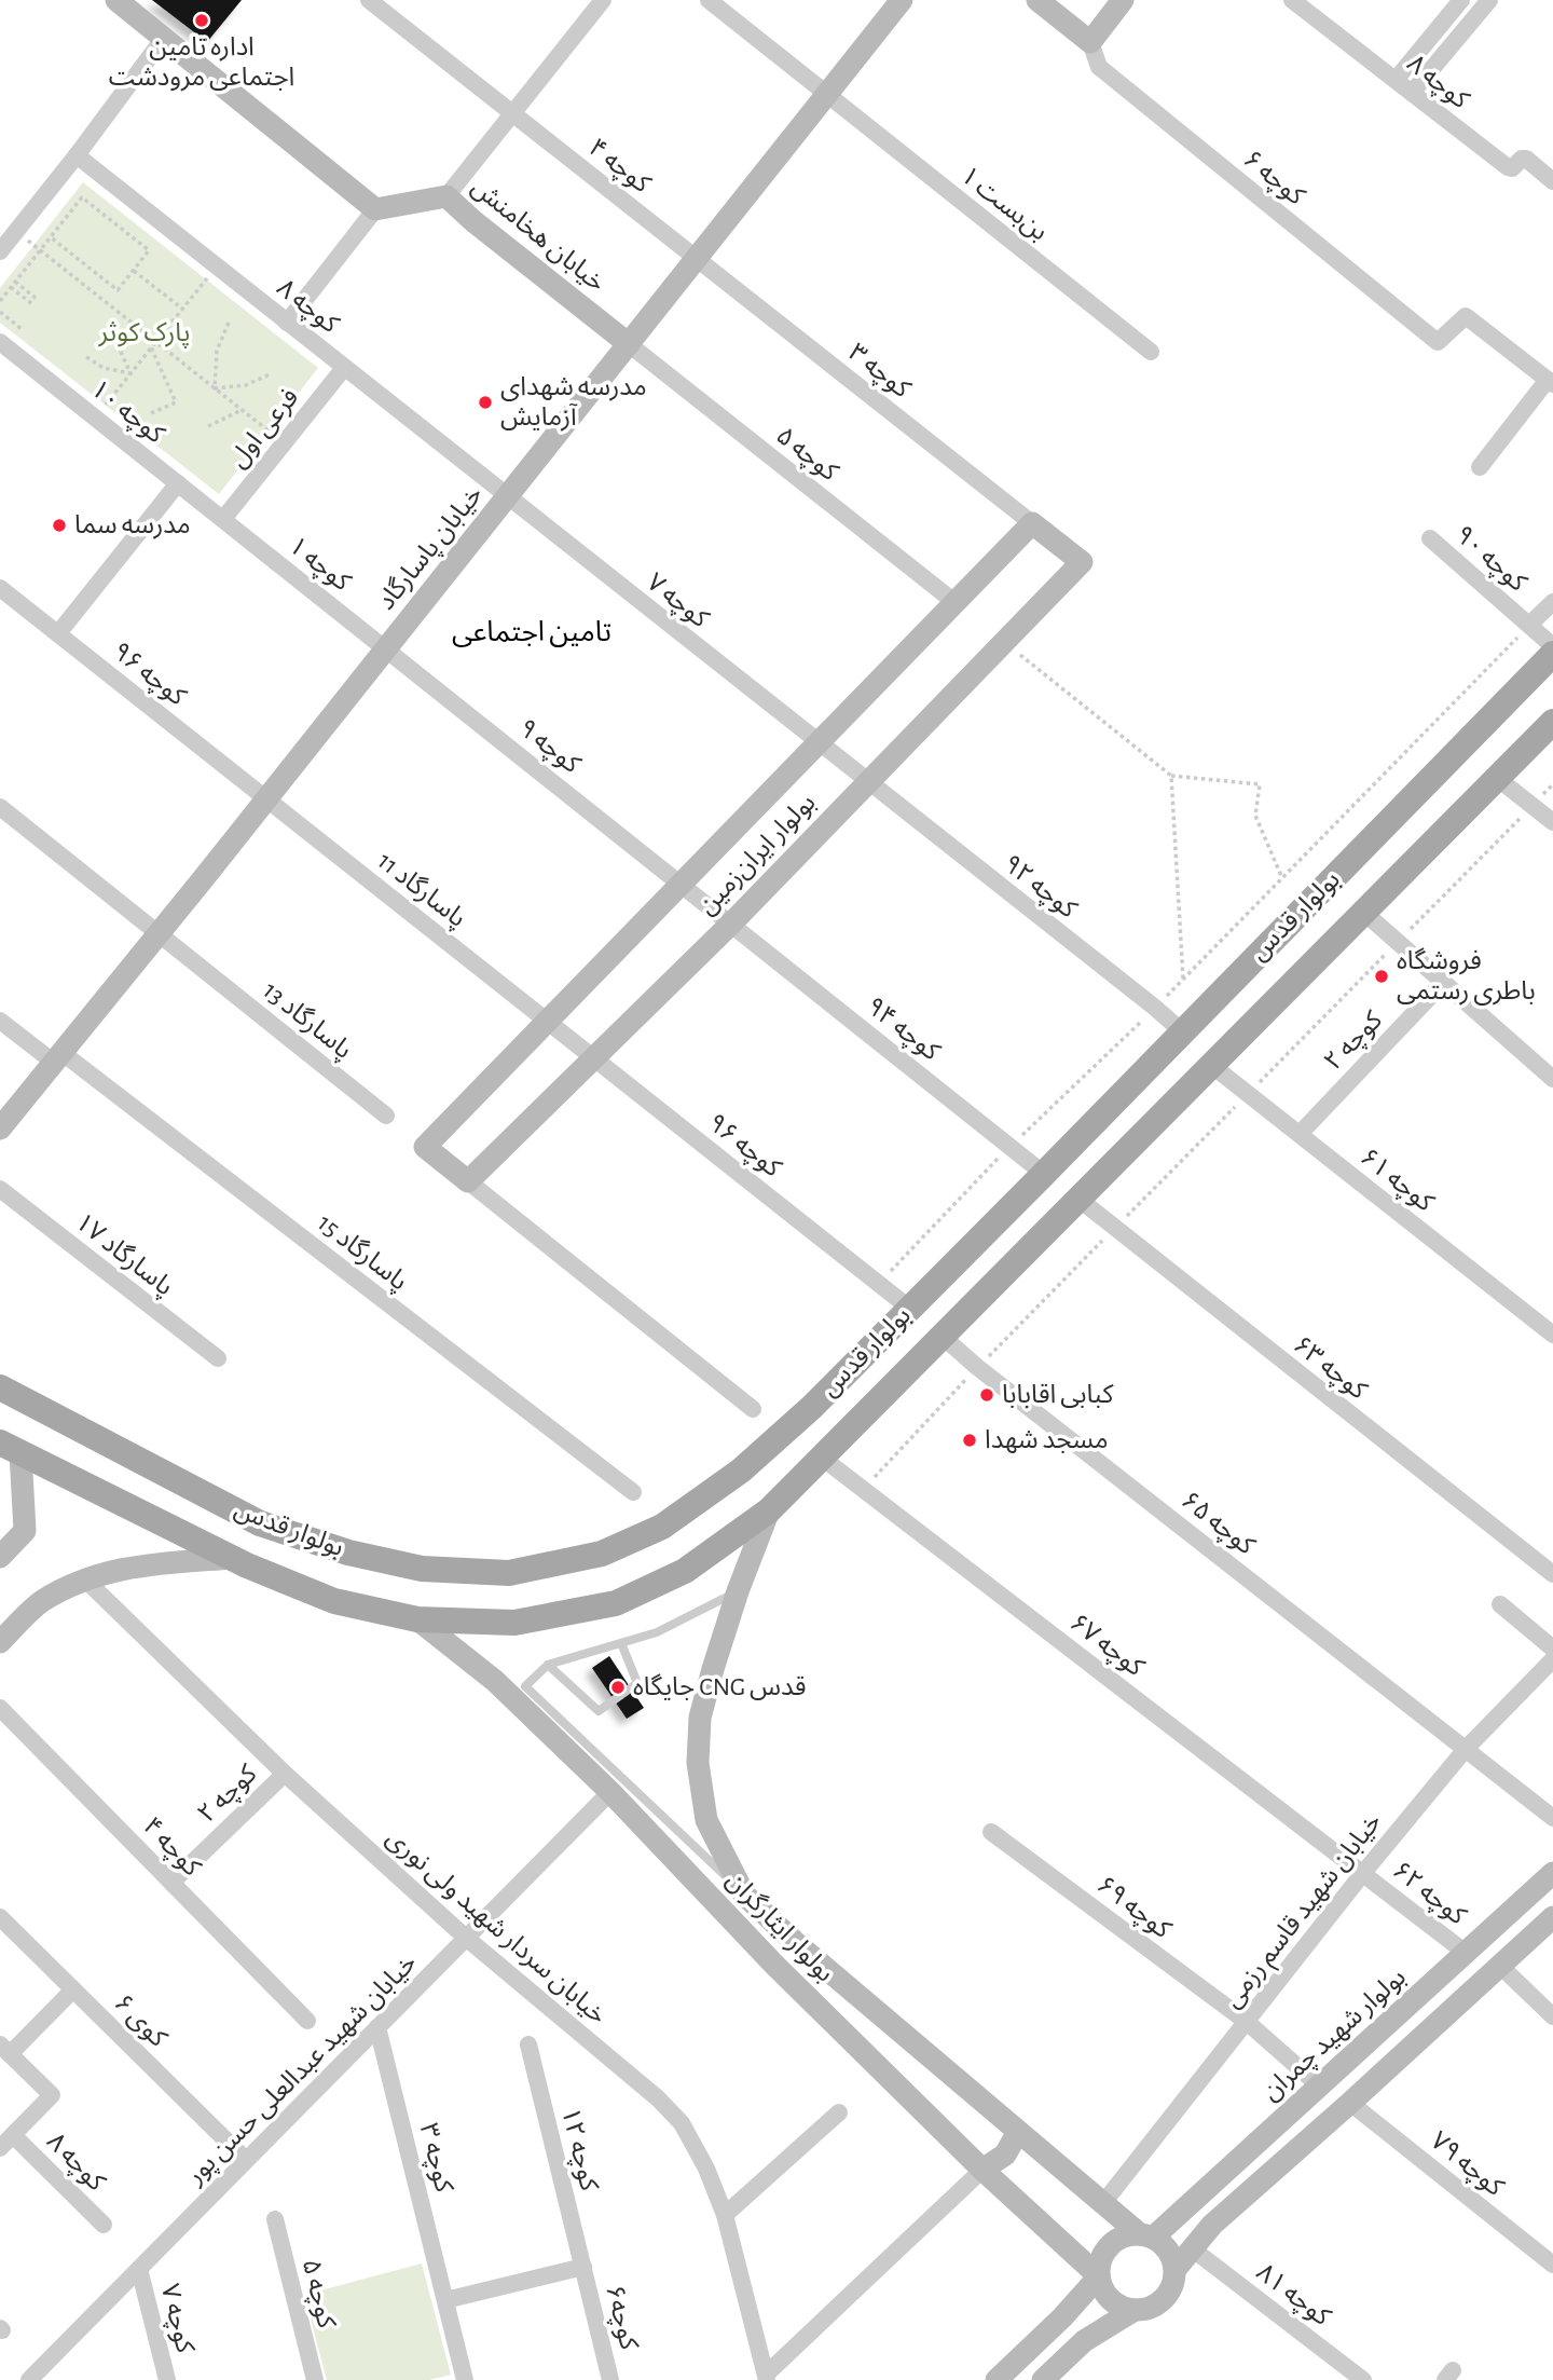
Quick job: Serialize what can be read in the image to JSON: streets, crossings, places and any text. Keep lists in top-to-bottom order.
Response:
{
  "streets": {
    "main road": ["بولوار قدس"],
    "street": [
      "کوچه ۸",
      "کوچه ۴",
      "کوچه ۶",
      "بن‌بست ۱",
      "خیابان هخامنش",
      "کوچه ۳",
      "کوچه ۱۰",
      "فرعی اول",
      "کوچه ۵",
      "خیابان پاسارگاد",
      "کوچه ۹۰",
      "کوچه ۱",
      "کوچه ۷",
      "کوچه ۹۶",
      "کوچه ۹",
      "بولوار ایران‌زمین",
      "کوچه ۹۲",
      "پاسارگاد 11",
      "پاسارگاد 13",
      "کوچه ۹۴",
      "کوچه ۲",
      "کوچه ۶۱",
      "پاسارگاد 15",
      "پاسارگاد ۱۷",
      "کوچه ۶۳",
      "کوچه ۶۵",
      "کوچه ۶۷",
      "کوچه ۶۲",
      "کوچه ۶۹",
      "خیابان شهید قاسم رزمی",
      "خیابان سردار شهید ولی نوری",
      "بولوار ایثارگران",
      "کوی ۶",
      "بولوار شهید چمران",
      "خیابان شهید عبدالعلی حسن پور",
      "کوچه ۱۲",
      "کوچه ۷۹",
      "کوچه ۸۱",
      "کوچه۶"
    ]
  },
  "crossings": [
    ["کوچه ۸", "فرعی اول"],
    ["کوچه ۸", "خیابان پاسارگاد"],
    ["کوچه ۸", "کوچه ۷"],
    ["کوچه ۴", "کوچه ۳"],
    ["کوچه ۴", "خیابان پاسارگاد"],
    ["کوچه ۴", "کوچه ۲"],
    ["بن‌بست ۱", "خیابان پاسارگاد"],
    ["خیابان هخامنش", "کوچه ۵"],
    ["خیابان هخامنش", "خیابان پاسارگاد"],
    ["کوچه ۳", "خیابان پاسارگاد"],
    ["کوچه ۳", "بولوار ایران‌زمین"],
    ["کوچه ۳", "خیابان شهید عبدالعلی حسن پور"],
    ["کوچه ۱۰", "فرعی اول"],
    ["کوچه ۱۰", "کوچه ۱"],
    ["فرعی اول", "کوچه ۱"],
    ["کوچه ۵", "خیابان پاسارگاد"],
    ["کوچه ۵", "بولوار ایران‌زمین"],
    ["خیابان پاسارگاد", "کوچه ۱"],
    ["خیابان پاسارگاد", "کوچه ۷"],
    ["خیابان پاسارگاد", "کوچه ۹۶"],
    ["خیابان پاسارگاد", "کوچه ۹"],
    ["خیابان پاسارگاد", "پاسارگاد 11"],
    ["خیابان پاسارگاد", "پاسارگاد 13"],
    ["خیابان پاسارگاد", "پاسارگاد 15"],
    ["کوچه ۱", "کوچه ۹"],
    ["کوچه ۷", "بولوار ایران‌زمین"],
    ["کوچه ۷", "کوچه ۹۲"],
    ["کوچه ۷", "خیابان شهید عبدالعلی حسن پور"],
    ["کوچه ۹۶", "بولوار ایران‌زمین"],
    ["کوچه ۹۶", "پاسارگاد 11"],
    ["کوچه ۹۶", "بولوار قدس"],
    ["کوچه ۹", "بولوار ایران‌زمین"],
    ["کوچه ۹", "کوچه ۹۴"],
    ["بولوار ایران‌زمین", "کوچه ۹۲"],
    ["بولوار ایران‌زمین", "پاسارگاد 11"],
    ["بولوار ایران‌زمین", "کوچه ۹۴"],
    ["کوچه ۹۲", "بولوار قدس"],
    ["بولوار قدس", "کوچه ۹۴"],
    ["بولوار قدس", "کوچه ۶۱"],
    ["بولوار قدس", "کوچه ۶۳"],
    ["بولوار قدس", "کوچه ۶۵"],
    ["بولوار قدس", "کوچه ۶۷"],
    ["بولوار قدس", "بولوار ایثارگران"],
    ["کوچه ۲", "کوچه ۶۱"],
    ["کوچه ۲", "خیابان سردار شهید ولی نوری"],
    ["کوچه ۶۵", "خیابان شهید قاسم رزمی"],
    ["کوچه ۶۷", "کوچه ۶۲"],
    ["کوچه ۶۷", "خیابان شهید قاسم رزمی"],
    ["کوچه ۶۲", "خیابان شهید قاسم رزمی"],
    ["کوچه ۶۲", "بولوار شهید چمران"],
    ["کوچه ۶۹", "خیابان شهید قاسم رزمی"],
    ["کوچه ۶۹", "بولوار شهید چمران"],
    ["خیابان شهید قاسم رزمی", "بولوار ایثارگران"],
    ["خیابان سردار شهید ولی نوری", "خیابان شهید عبدالعلی حسن پور"],
    ["بولوار ایثارگران", "بولوار شهید چمران"],
    ["بولوار ایثارگران", "خیابان شهید عبدالعلی حسن پور"],
    ["کوی ۶", "خیابان شهید عبدالعلی حسن پور"],
    ["کوچه ۱۲", "کوچه۶"]
  ],
  "districts": ["تامین اجتماعی"],
  "parks": ["پارک کوثر"],
  "places": [
    "اداره تامین اجتماعی مرودشت",
    "مدرسه شهدای آزمایش",
    "مدرسه سما",
    "فروشگاه باطری رستمی",
    "کبابی اقابابا",
    "مسجد شهدا",
    "جایگاه CNG قدس"
  ]
}
